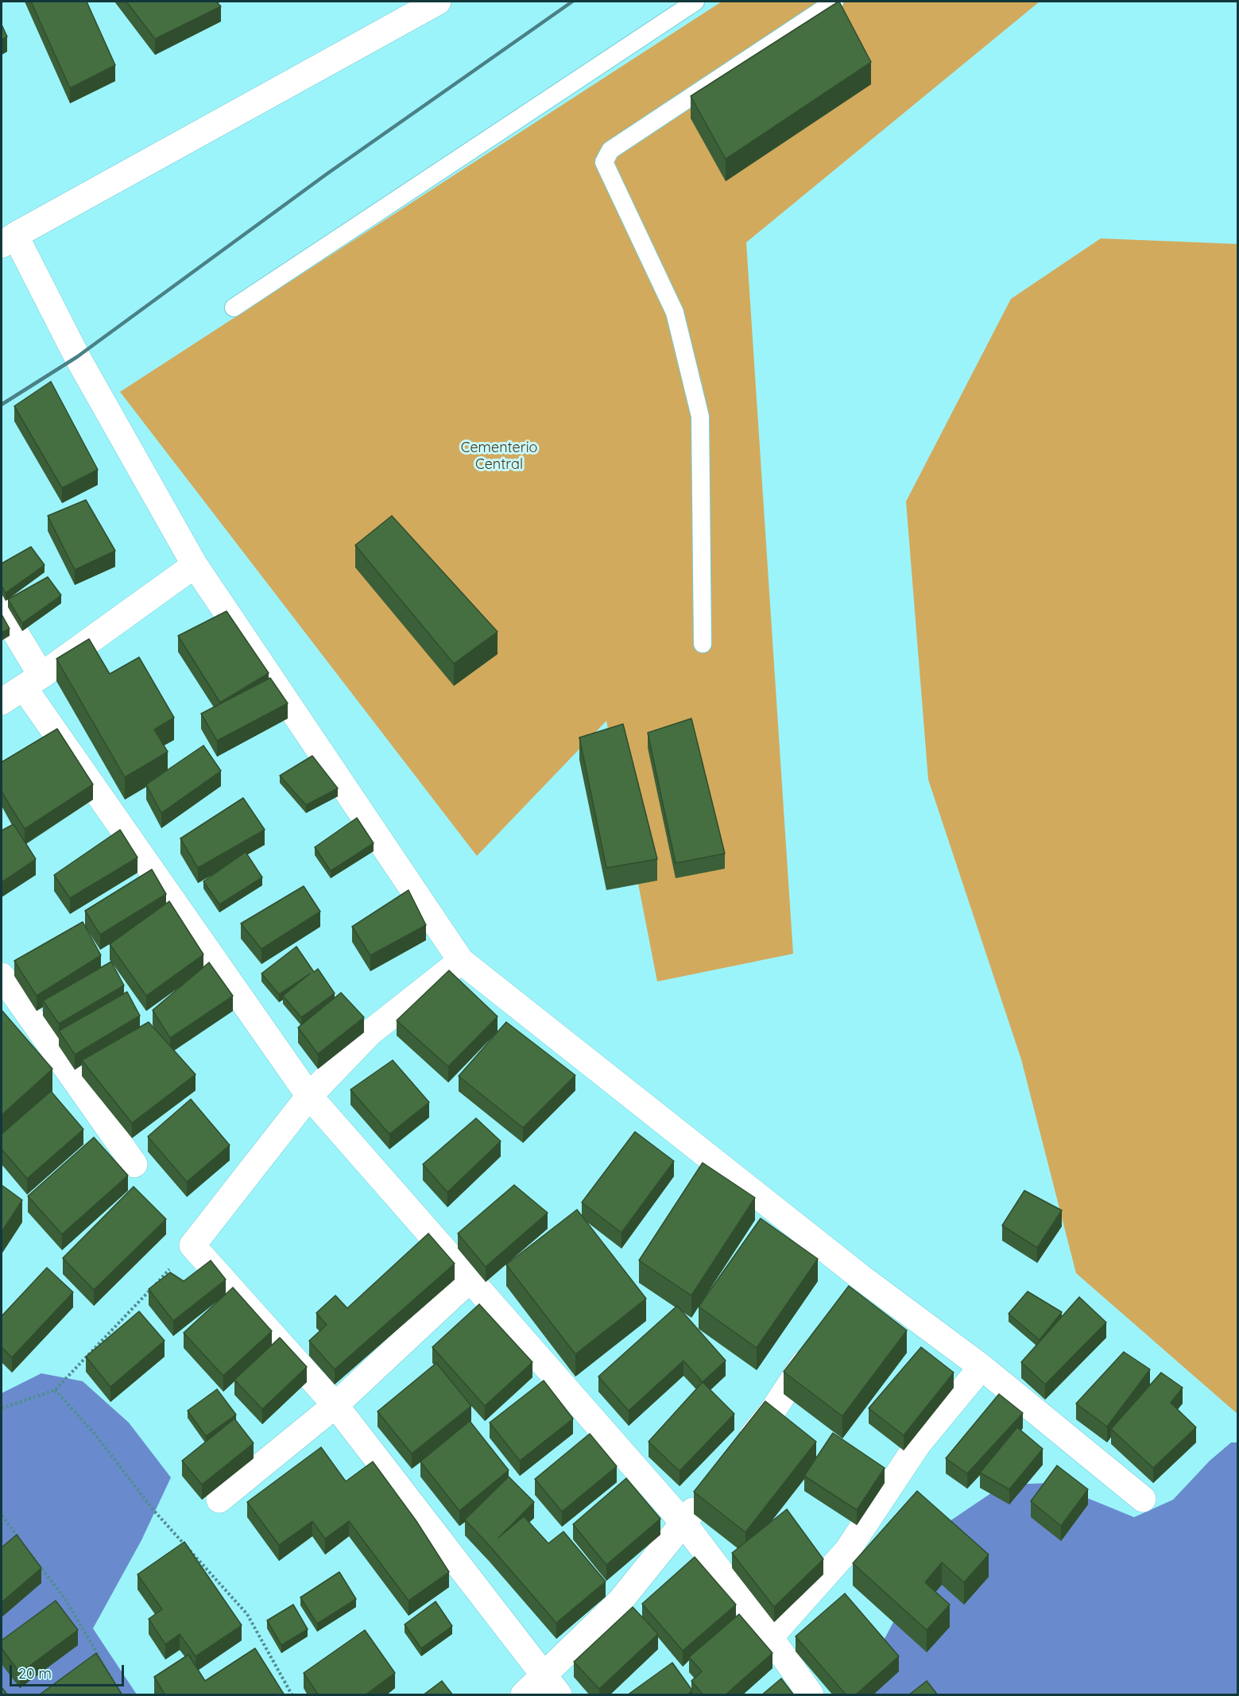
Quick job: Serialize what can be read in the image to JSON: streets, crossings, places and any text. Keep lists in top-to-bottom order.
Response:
{
  "parks": ["Cementerio Central"],
  "scale_bar": "20 m"
}
